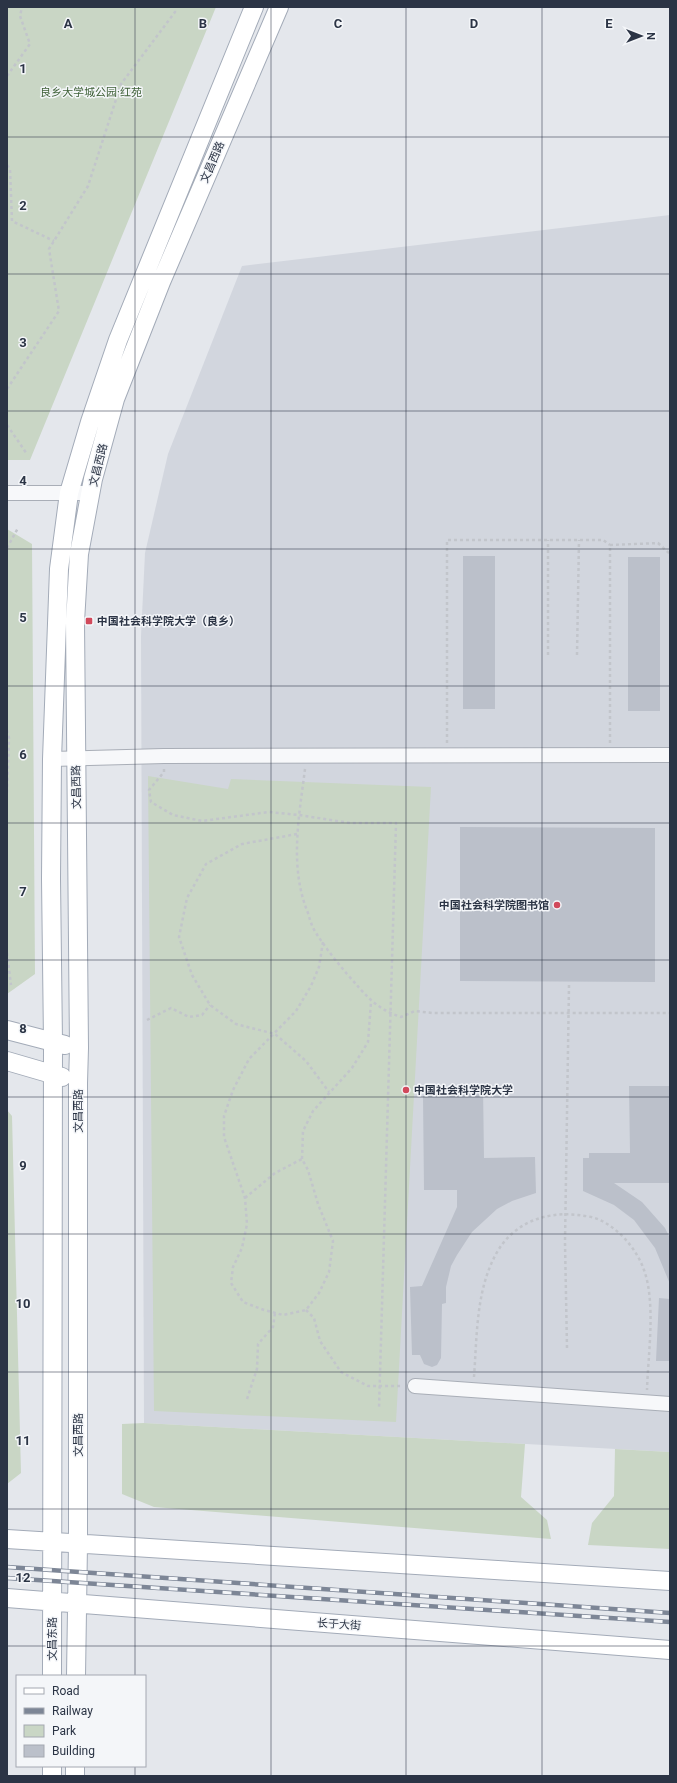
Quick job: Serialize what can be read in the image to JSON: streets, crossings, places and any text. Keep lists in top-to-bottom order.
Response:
{
  "streets": {
    "main road": ["文昌西路", "长于大街", "文昌东路"]
  },
  "crossings": [
    ["文昌西路", "长于大街"],
    ["文昌西路", "文昌东路"],
    ["长于大街", "文昌东路"]
  ],
  "parks": ["良乡大学城公园·红苑"],
  "places": {
    "transit": ["中国社会科学院大学（良乡）"],
    "other": ["中国社会科学院图书馆", "中国社会科学院大学"]
  },
  "legend": [
    "Road",
    "Railway",
    "Park",
    "Building"
  ],
  "north": "right",
  "grid": {
    "columns": [
      "A",
      "B",
      "C",
      "D",
      "E"
    ],
    "rows": [
      "1",
      "2",
      "3",
      "4",
      "5",
      "6",
      "7",
      "8",
      "9",
      "10",
      "11",
      "12"
    ]
  }
}
